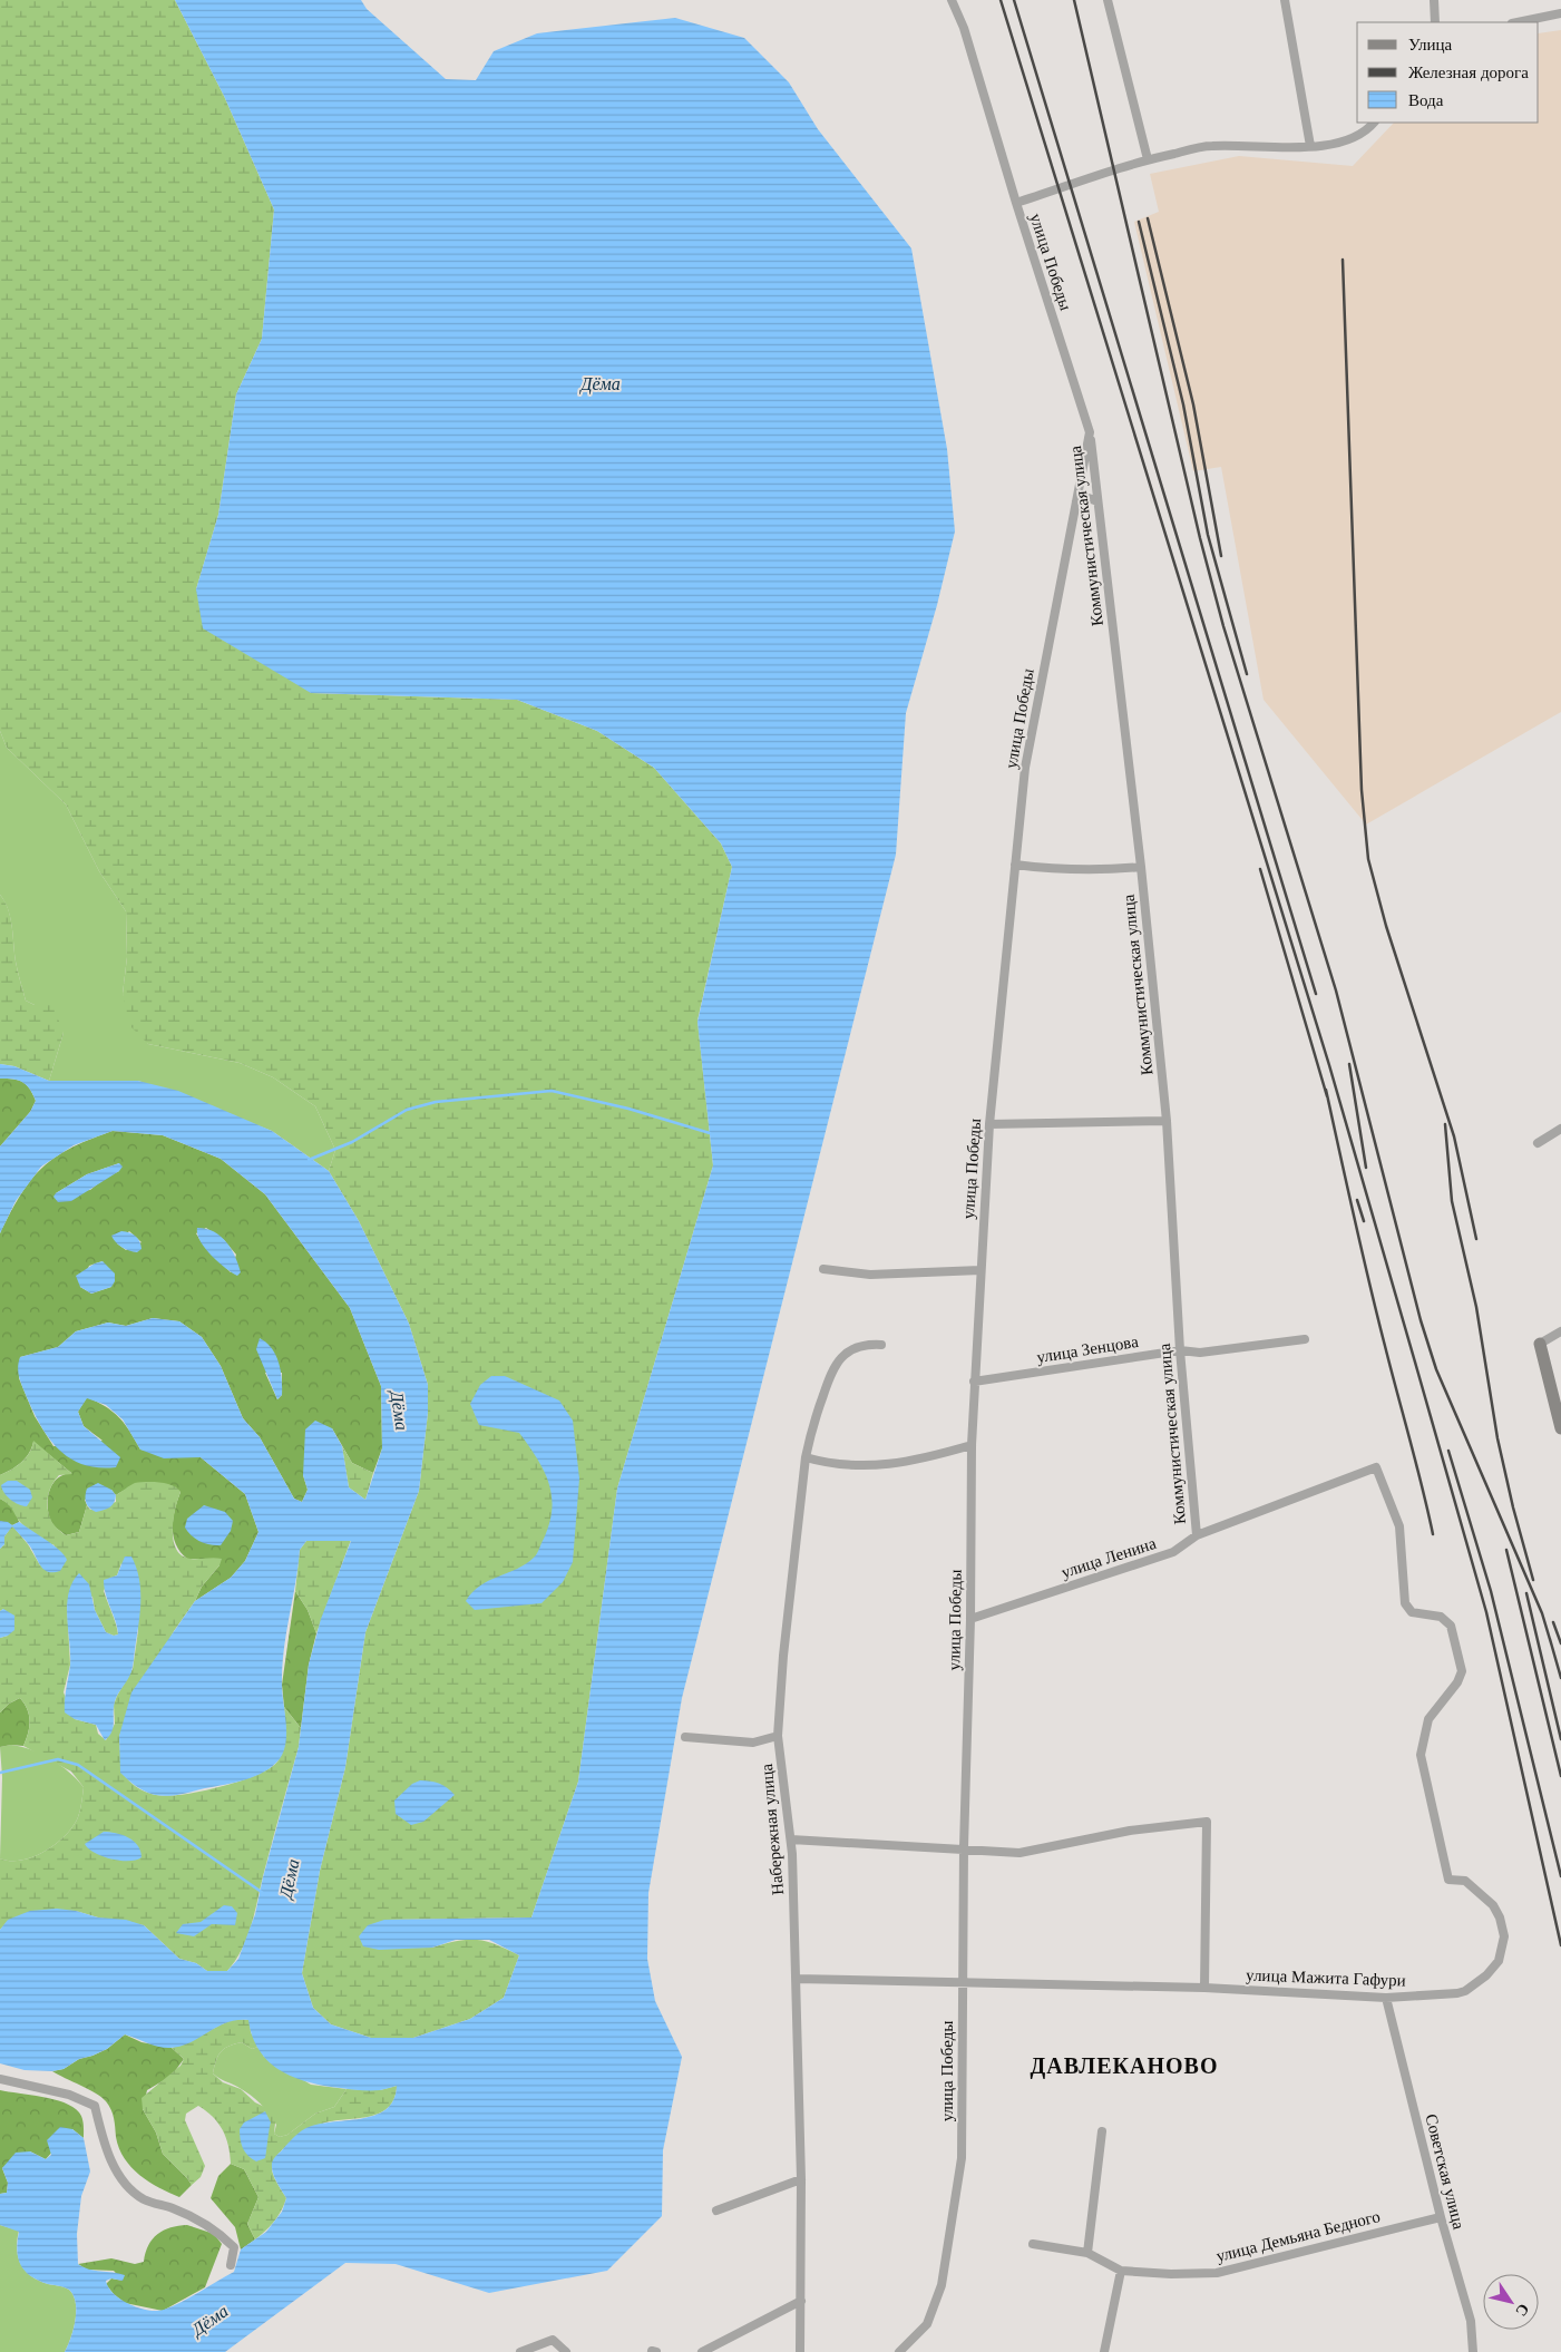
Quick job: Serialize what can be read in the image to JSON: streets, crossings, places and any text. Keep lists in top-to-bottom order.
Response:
{
  "streets": {
    "street": [
      "улица Победы",
      "Коммунистическая улица",
      "улица Зенцова",
      "улица Ленина",
      "Набережная улица",
      "улица Мажита Гафури",
      "Советская улица",
      "улица Демьяна Бедного"
    ]
  },
  "crossings": [
    ["улица Победы", "Коммунистическая улица"],
    ["улица Победы", "улица Зенцова"],
    ["улица Победы", "улица Ленина"],
    ["улица Победы", "улица Мажита Гафури"],
    ["Коммунистическая улица", "улица Зенцова"],
    ["Коммунистическая улица", "улица Ленина"],
    ["улица Ленина", "улица Мажита Гафури"],
    ["Набережная улица", "улица Мажита Гафури"],
    ["улица Мажита Гафури", "Советская улица"],
    ["Советская улица", "улица Демьяна Бедного"]
  ],
  "districts": ["ДАВЛЕКАНОВО"],
  "water": ["Дёма"],
  "legend": ["Улица", "Железная дорога", "Вода"],
  "north": "bottom right"
}
